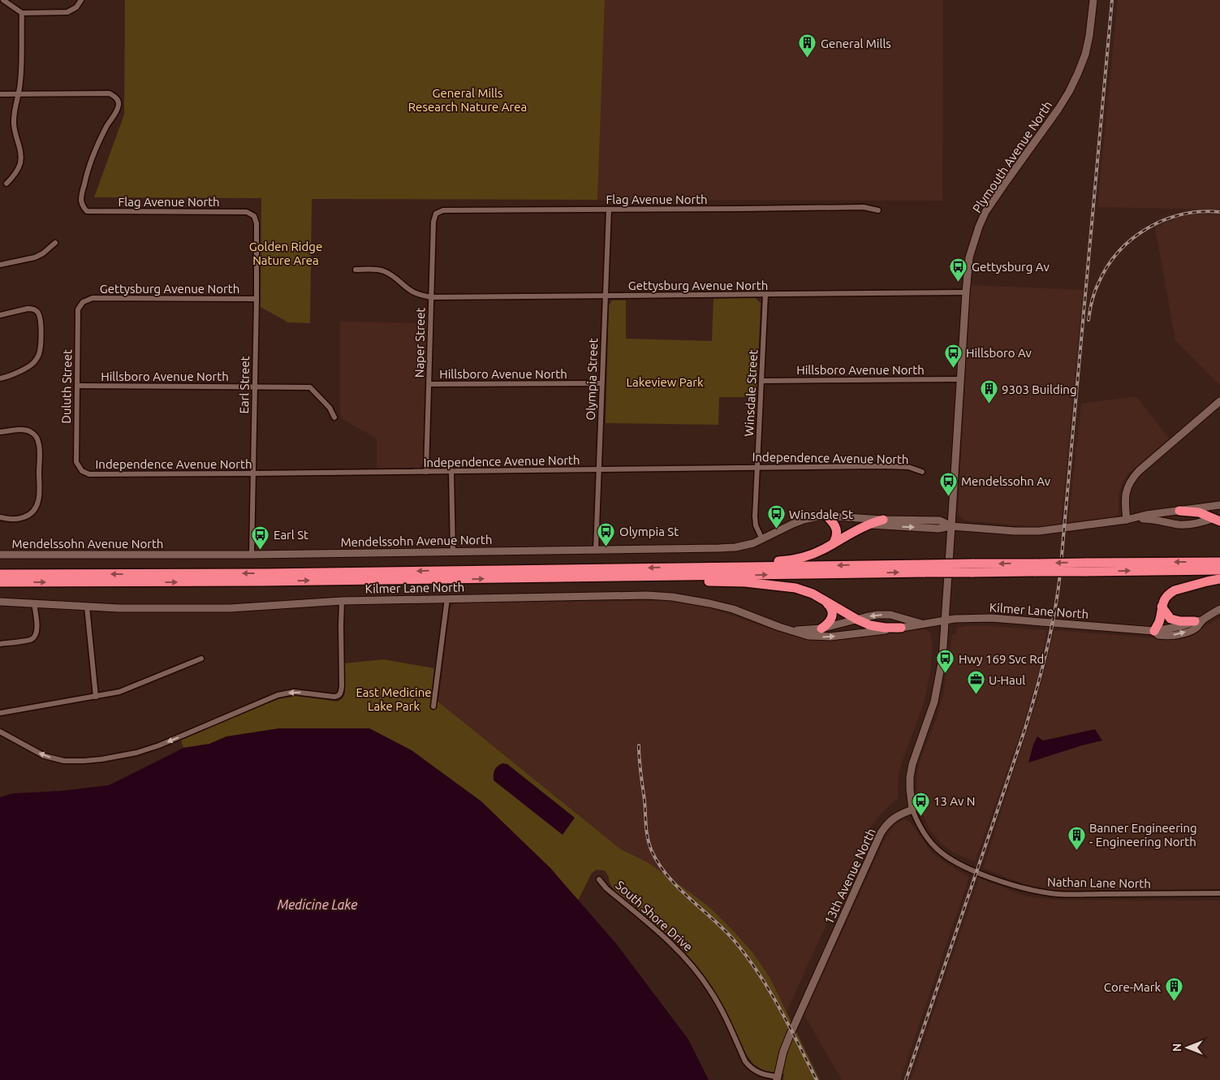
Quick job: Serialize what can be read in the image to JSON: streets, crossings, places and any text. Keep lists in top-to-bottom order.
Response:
{
  "streets": {
    "street": [
      "Plymouth Avenue North",
      "Flag Avenue North",
      "Gettysburg Avenue North",
      "Naper Street",
      "Hillsboro Avenue North",
      "Olympia Street",
      "Earl Street",
      "Duluth Street",
      "Winsdale Street",
      "Independence Avenue North",
      "Mendelssohn Avenue North",
      "Kilmer Lane North",
      "13th Avenue North",
      "Nathan Lane North",
      "South Shore Drive"
    ]
  },
  "crossings": [
    ["Plymouth Avenue North", "Gettysburg Avenue North"],
    ["Plymouth Avenue North", "Hillsboro Avenue North"],
    ["Plymouth Avenue North", "Mendelssohn Avenue North"],
    ["Plymouth Avenue North", "Kilmer Lane North"],
    ["Flag Avenue North", "Naper Street"],
    ["Flag Avenue North", "Olympia Street"],
    ["Flag Avenue North", "Earl Street"],
    ["Gettysburg Avenue North", "Naper Street"],
    ["Gettysburg Avenue North", "Olympia Street"],
    ["Gettysburg Avenue North", "Earl Street"],
    ["Gettysburg Avenue North", "Duluth Street"],
    ["Gettysburg Avenue North", "Winsdale Street"],
    ["Naper Street", "Hillsboro Avenue North"],
    ["Naper Street", "Independence Avenue North"],
    ["Hillsboro Avenue North", "Olympia Street"],
    ["Hillsboro Avenue North", "Earl Street"],
    ["Hillsboro Avenue North", "Duluth Street"],
    ["Hillsboro Avenue North", "Winsdale Street"],
    ["Olympia Street", "Independence Avenue North"],
    ["Olympia Street", "Mendelssohn Avenue North"],
    ["Earl Street", "Independence Avenue North"],
    ["Earl Street", "Mendelssohn Avenue North"],
    ["Duluth Street", "Independence Avenue North"],
    ["Winsdale Street", "Independence Avenue North"],
    ["Winsdale Street", "Mendelssohn Avenue North"],
    ["13th Avenue North", "Nathan Lane North"],
    ["13th Avenue North", "South Shore Drive"]
  ],
  "water": ["Medicine Lake"],
  "parks": [
    "General Mills Research Nature Area",
    "Golden Ridge Nature Area",
    "Lakeview Park",
    "East Medicine Lake Park"
  ],
  "places": {
    "building": [
      "General Mills",
      "9303 Building",
      "Banner Engineering - Engineering North",
      "Core-Mark"
    ],
    "bus stop": [
      "Gettysburg Av",
      "Hillsboro Av",
      "Mendelssohn Av",
      "Winsdale St",
      "Olympia St",
      "Earl St",
      "Hwy 169 Svc Rd",
      "13 Av N"
    ],
    "office": ["U-Haul"]
  },
  "north": "left"
}
